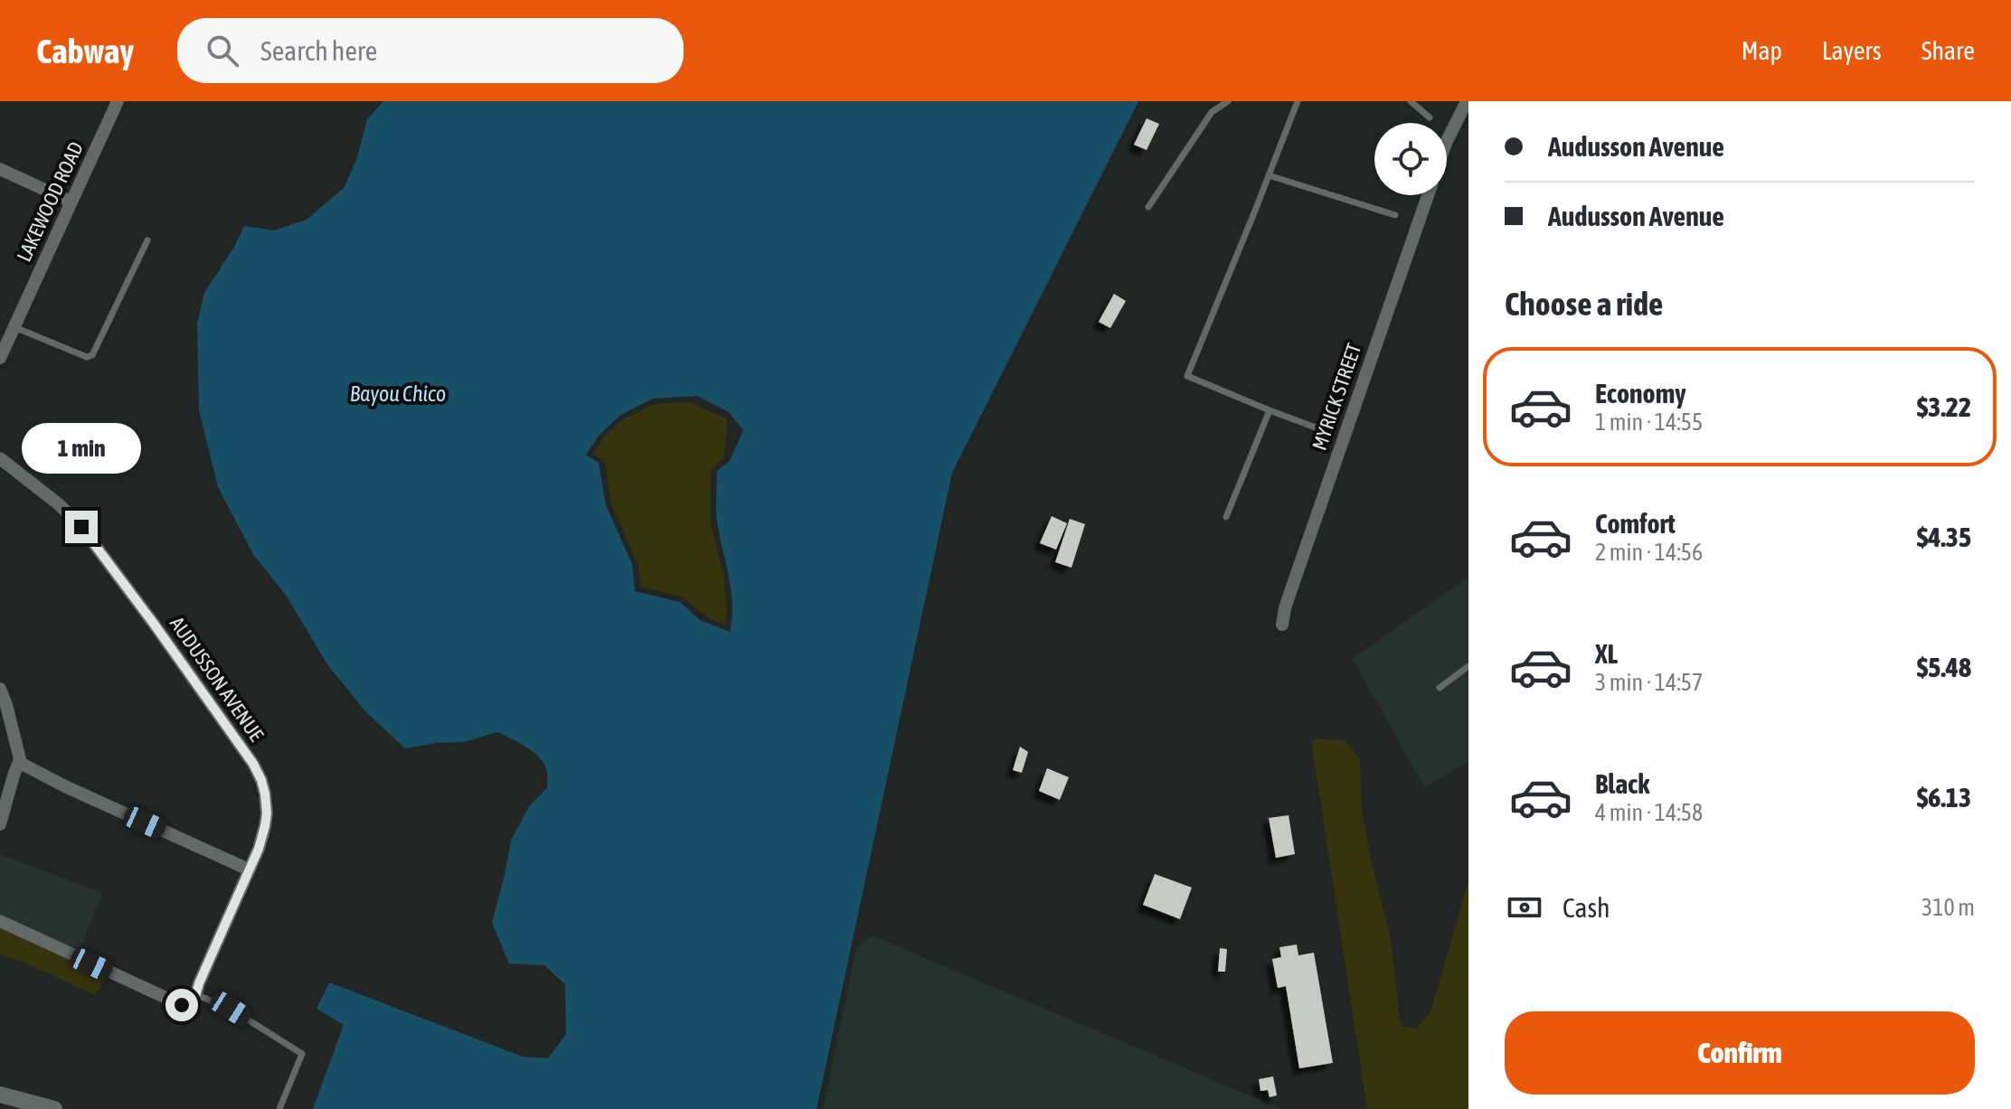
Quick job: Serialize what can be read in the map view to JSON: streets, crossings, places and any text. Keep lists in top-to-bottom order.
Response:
{
  "streets": {
    "street": ["LAKEWOOD ROAD", "MYRICK STREET", "AUDUSSON AVENUE"]
  },
  "water": ["Bayou Chico"],
  "page": {
    "header": "Cabway",
    "search": "Search here",
    "nav": ["Map", "Layers", "Share"],
    "banner": ["Audusson Avenue", "Audusson Avenue"],
    "heading": "Choose a ride",
    "list": [
      {
        "name": "Economy",
        "note": "1 min · 14:55",
        "value": "$3.22"
      },
      {
        "name": "Comfort",
        "note": "2 min · 14:56",
        "value": "$4.35"
      },
      {
        "name": "XL",
        "note": "3 min · 14:57",
        "value": "$5.48"
      },
      {
        "name": "Black",
        "note": "4 min · 14:58",
        "value": "$6.13"
      }
    ],
    "bubble": "1 min",
    "pay": ["Cash", "310 m"],
    "buttons": "Confirm"
  }
}
